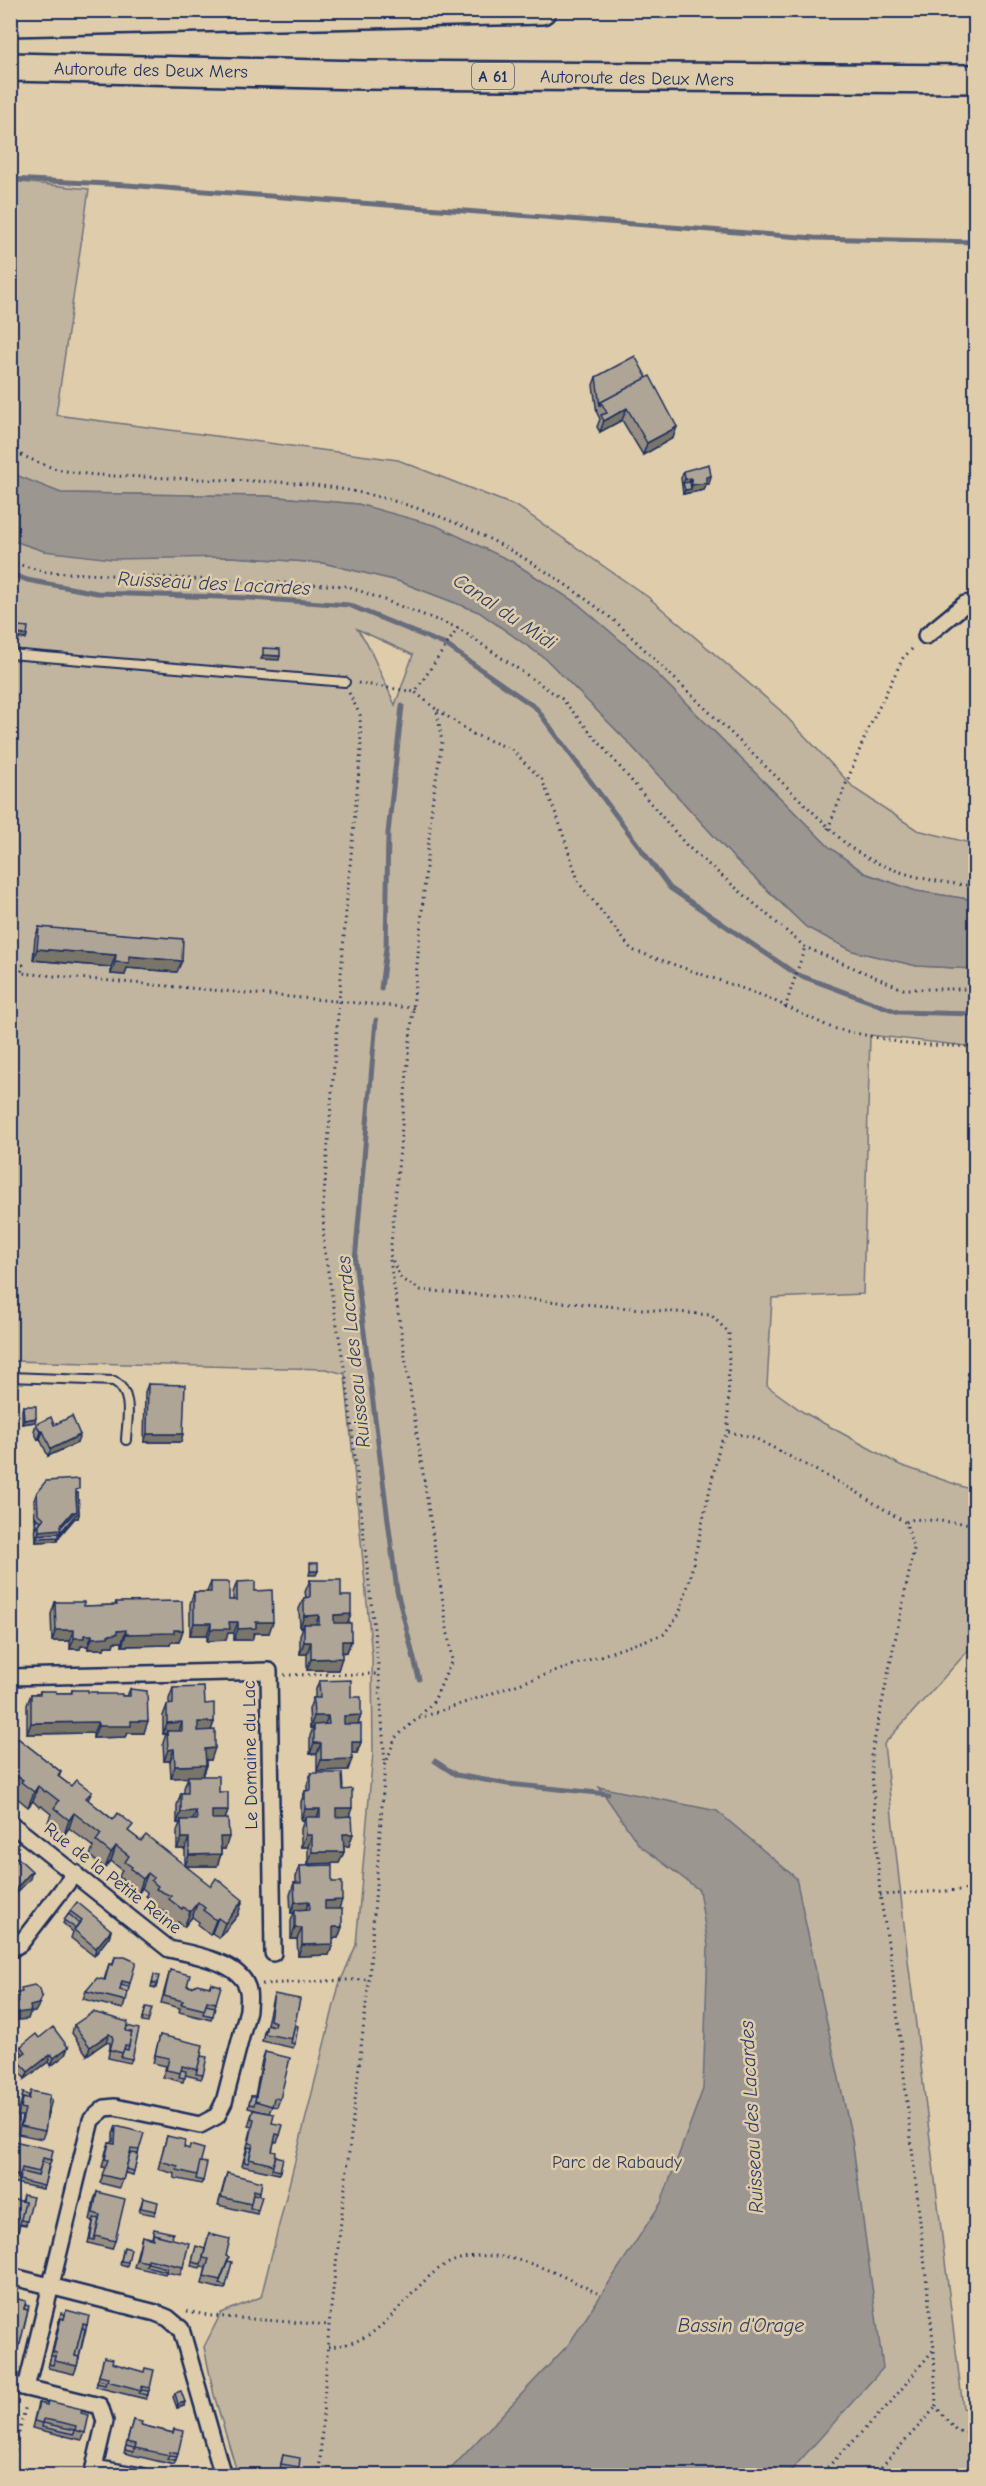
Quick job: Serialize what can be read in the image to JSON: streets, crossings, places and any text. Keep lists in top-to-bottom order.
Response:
{
  "streets": {
    "highway": ["Autoroute des Deux Mers", "A 61"],
    "street": ["Le Domaine du Lac", "Rue de la Petite Reine"]
  },
  "water": ["Ruisseau des Lacardes", "Canal du Midi", "Bassin d'Orage"],
  "parks": ["Parc de Rabaudy"]
}
